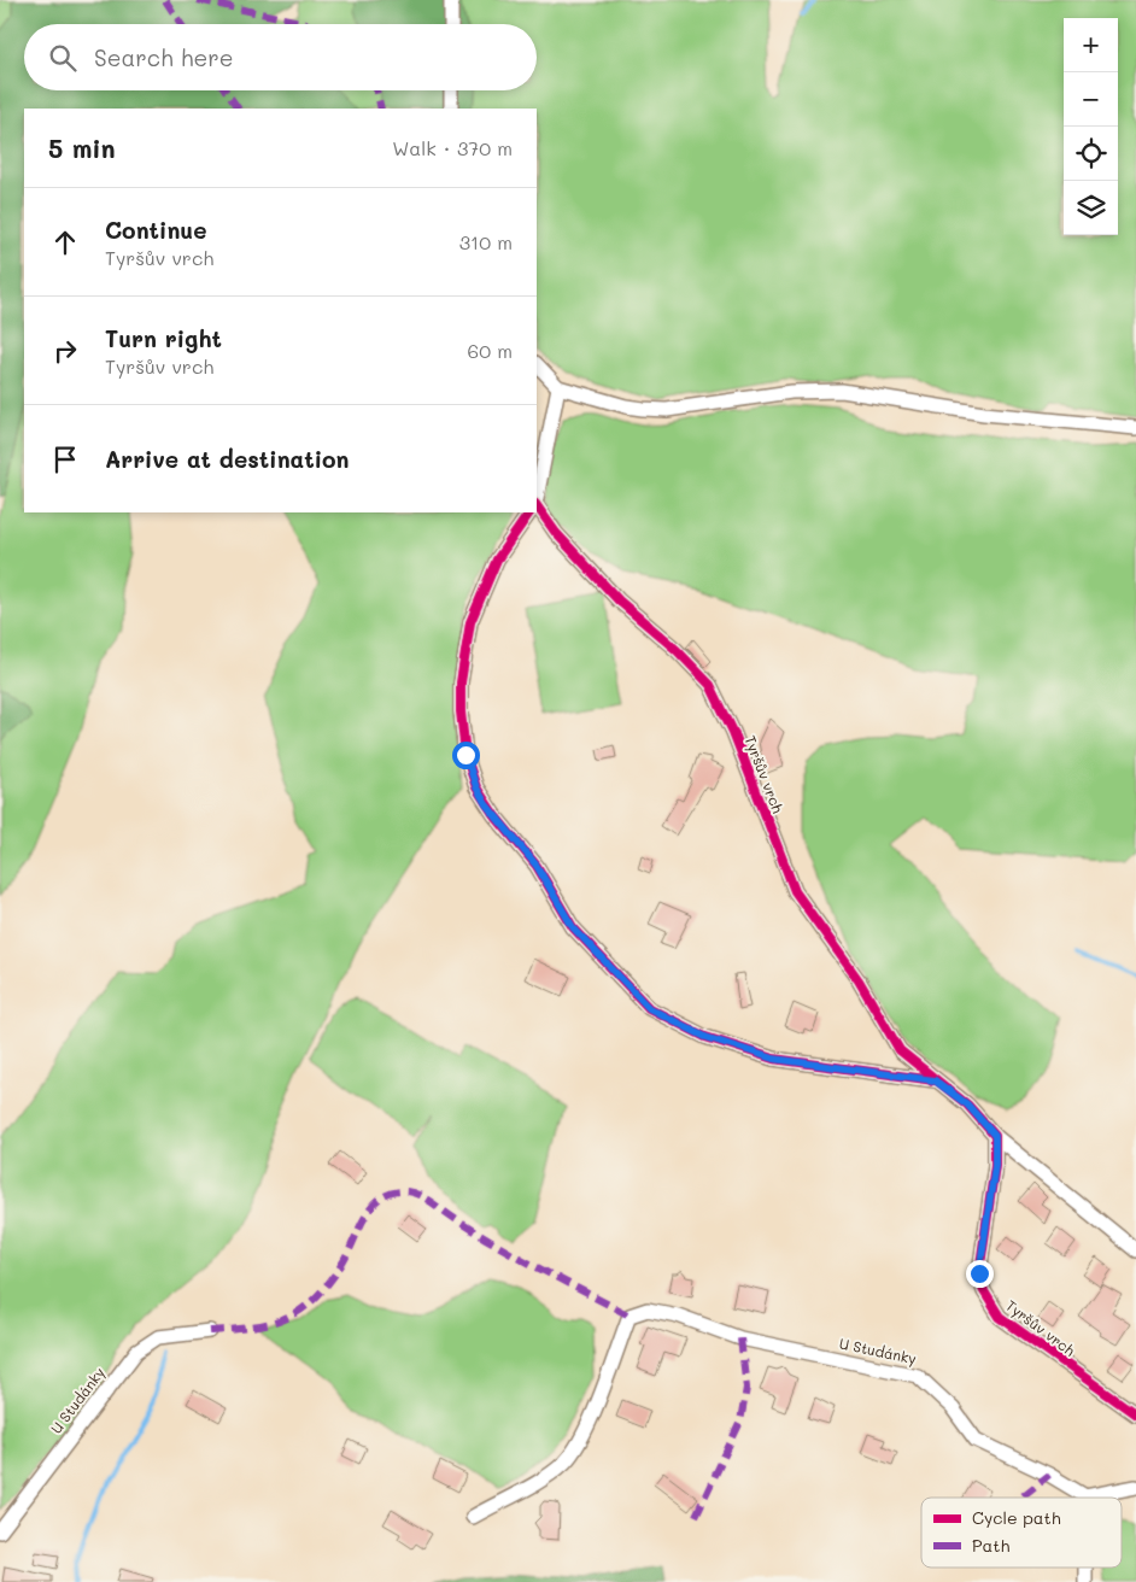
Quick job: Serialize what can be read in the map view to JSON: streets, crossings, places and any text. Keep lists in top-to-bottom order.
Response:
{
  "streets": {
    "street": ["Tyršův vrch", "U Studánky"]
  },
  "legend": ["Cycle path", "Path"],
  "page": {
    "map_buttons": ["+", "−"],
    "search": "Search here",
    "heading": ["5 min", "Walk · 370 m"],
    "list": [
      ["Continue", "Tyršův vrch", "310 m"],
      ["Turn right", "Tyršův vrch", "60 m"],
      "Arrive at destination"
    ]
  }
}
